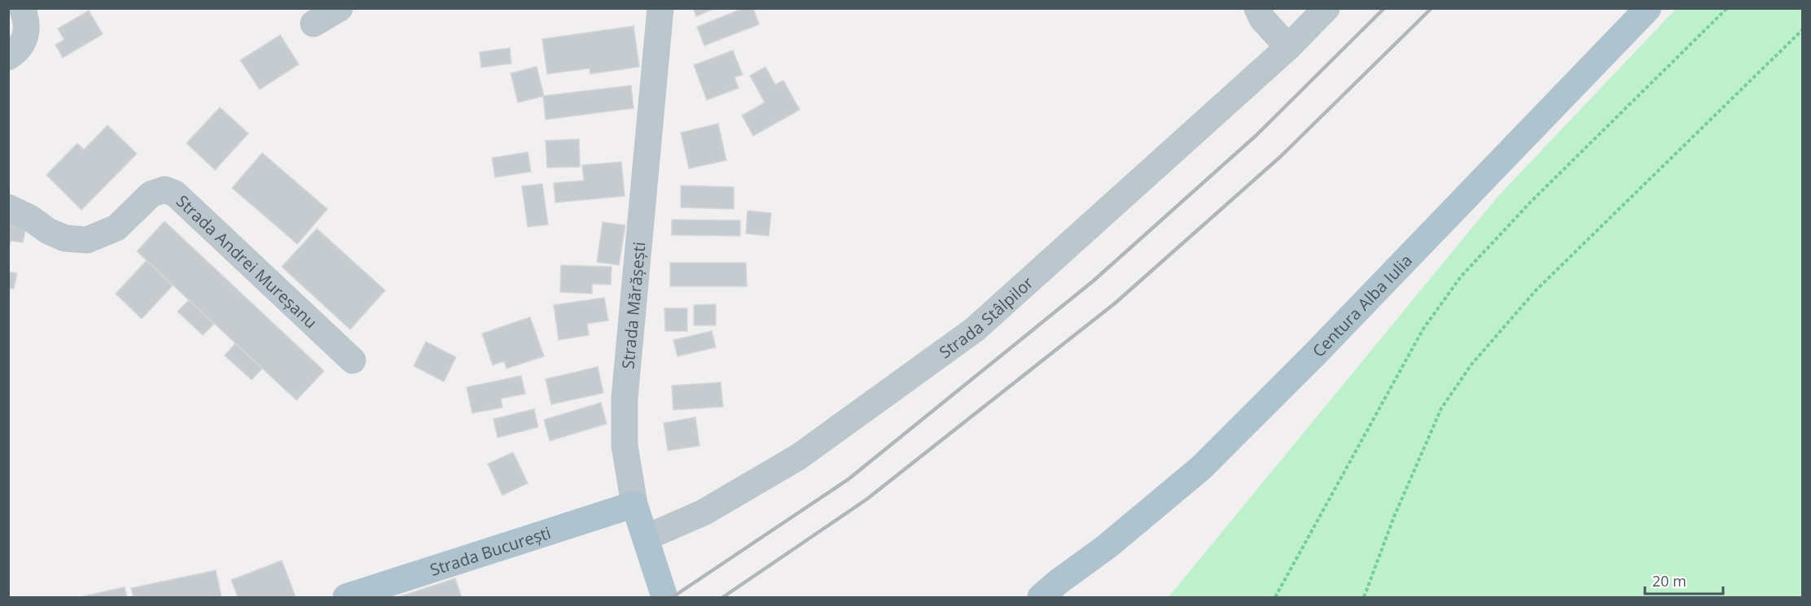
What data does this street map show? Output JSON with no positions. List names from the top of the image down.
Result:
{
  "streets": {
    "main road": ["Strada Mărășești", "Centura Alba Iulia", "Strada București"],
    "street": ["Strada Andrei Mureșanu", "Strada Stâlpilor"]
  },
  "crossings": [
    ["Strada Mărășești", "Strada Stâlpilor"],
    ["Strada Mărășești", "Strada București"]
  ],
  "scale_bar": "20 m"
}
